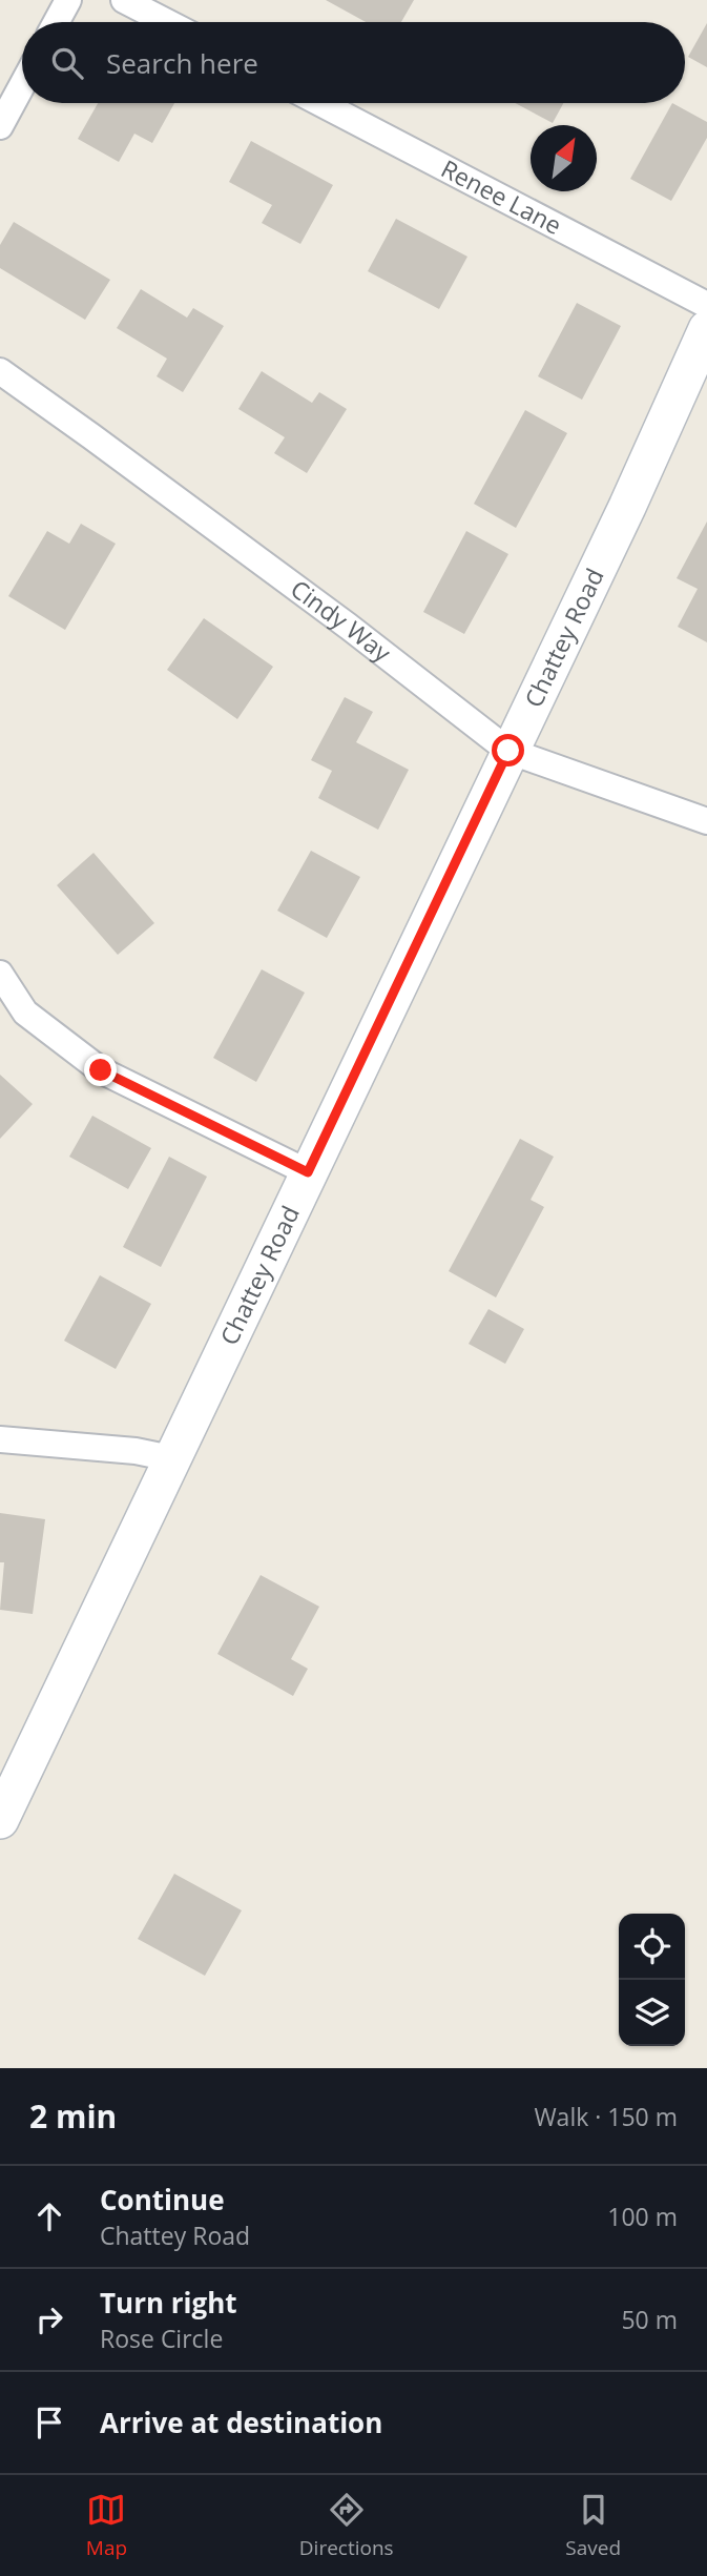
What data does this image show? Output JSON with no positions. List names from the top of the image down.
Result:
{
  "streets": {
    "street": ["Renee Lane", "Cindy Way", "Chattey Road"]
  },
  "crossings": [
    ["Cindy Way", "Chattey Road"]
  ],
  "north": "top right",
  "page": {
    "search": "Search here",
    "heading": ["2 min", "Walk · 150 m"],
    "list": [
      ["Continue", "Chattey Road", "100 m"],
      ["Turn right", "Rose Circle", "50 m"],
      "Arrive at destination"
    ],
    "nav": ["Map", "Directions", "Saved"]
  }
}
